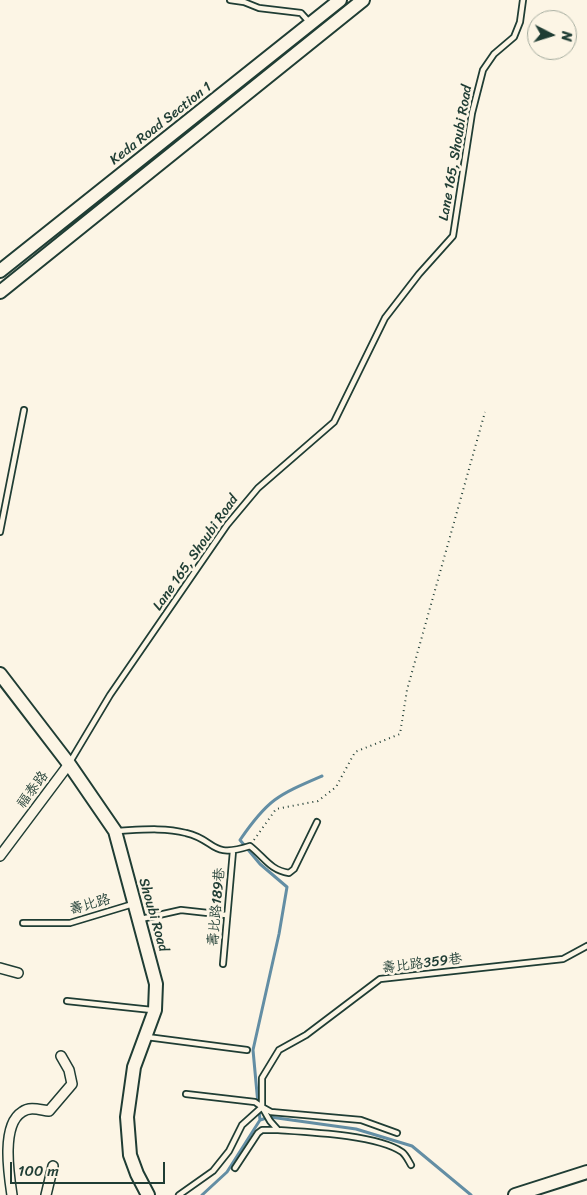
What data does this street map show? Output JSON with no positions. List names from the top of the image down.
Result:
{
  "streets": {
    "street": ["Keda Road Section 1", "福泰路", "Shoubi Road"],
    "lane": [
      "Lane 165, Shoubi Road",
      "壽比路",
      "壽比路189巷",
      "壽比路359巷"
    ]
  },
  "crossings": [
    ["Lane 165, Shoubi Road", "福泰路"],
    ["Lane 165, Shoubi Road", "Shoubi Road"],
    ["福泰路", "Shoubi Road"],
    ["壽比路", "Shoubi Road"],
    ["壽比路189巷", "Shoubi Road"]
  ],
  "scale_bar": "100 m",
  "north": "right"
}
